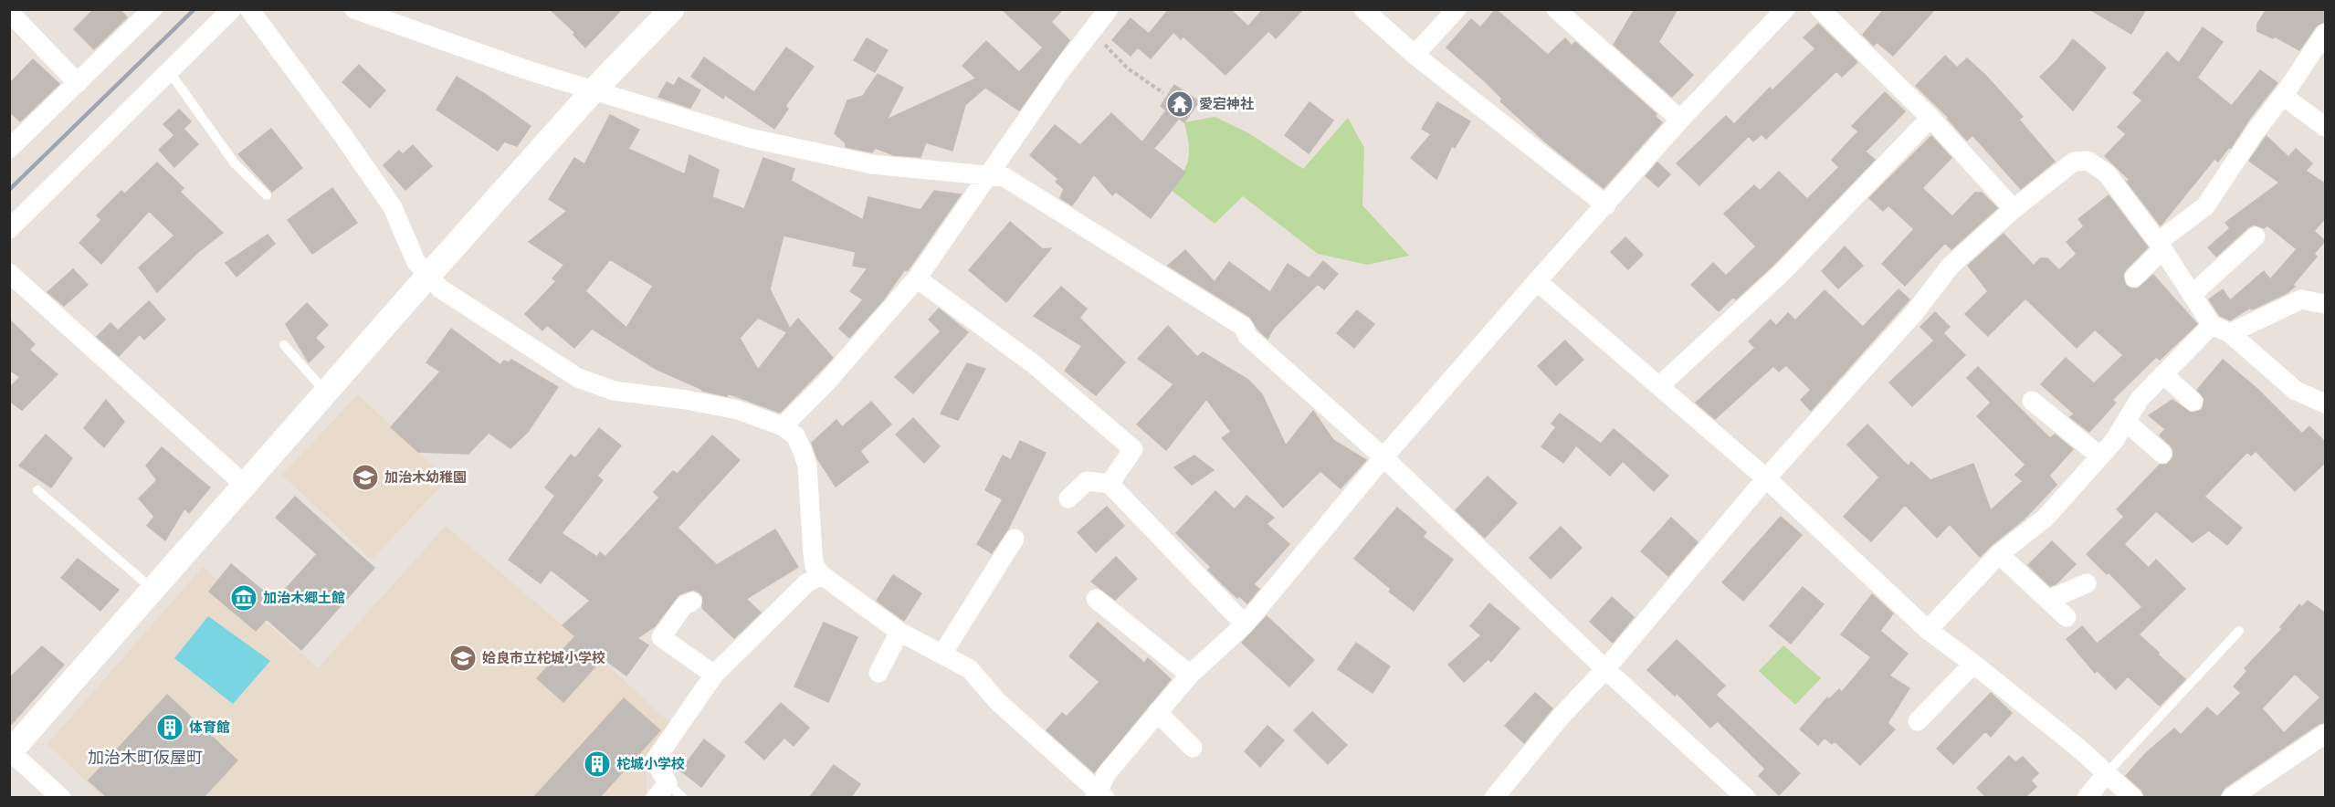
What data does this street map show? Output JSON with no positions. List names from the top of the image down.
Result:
{
  "districts": ["加治木町仮屋町"],
  "places": {
    "temple": ["愛宕神社"],
    "school or university": ["加治木幼稚園", "姶良市立柁城小学校"],
    "museum": ["加治木郷土館"],
    "building": ["体育館", "柁城小学校"]
  }
}
